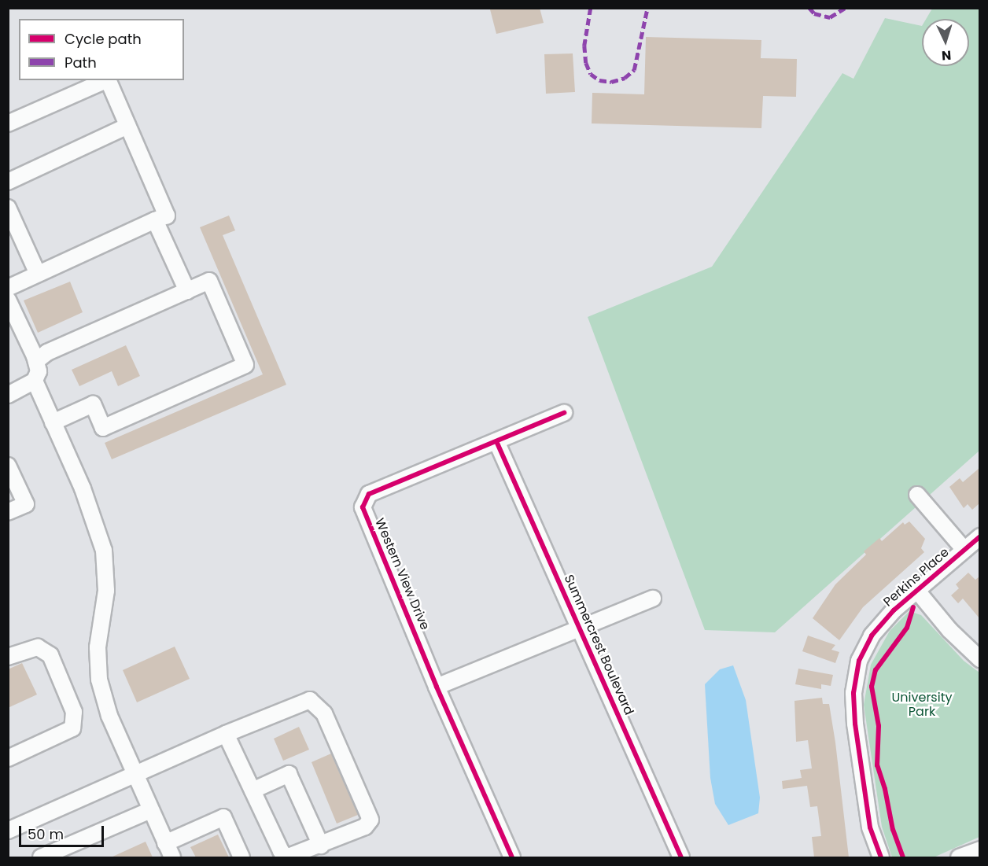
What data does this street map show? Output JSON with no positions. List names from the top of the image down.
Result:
{
  "streets": {
    "street": ["Western View Drive", "Perkins Place", "Summercrest Boulevard"]
  },
  "crossings": [
    ["Western View Drive", "Summercrest Boulevard"]
  ],
  "parks": ["University Park"],
  "legend": ["Cycle path", "Path"],
  "scale_bar": "50 m",
  "north": "bottom"
}
